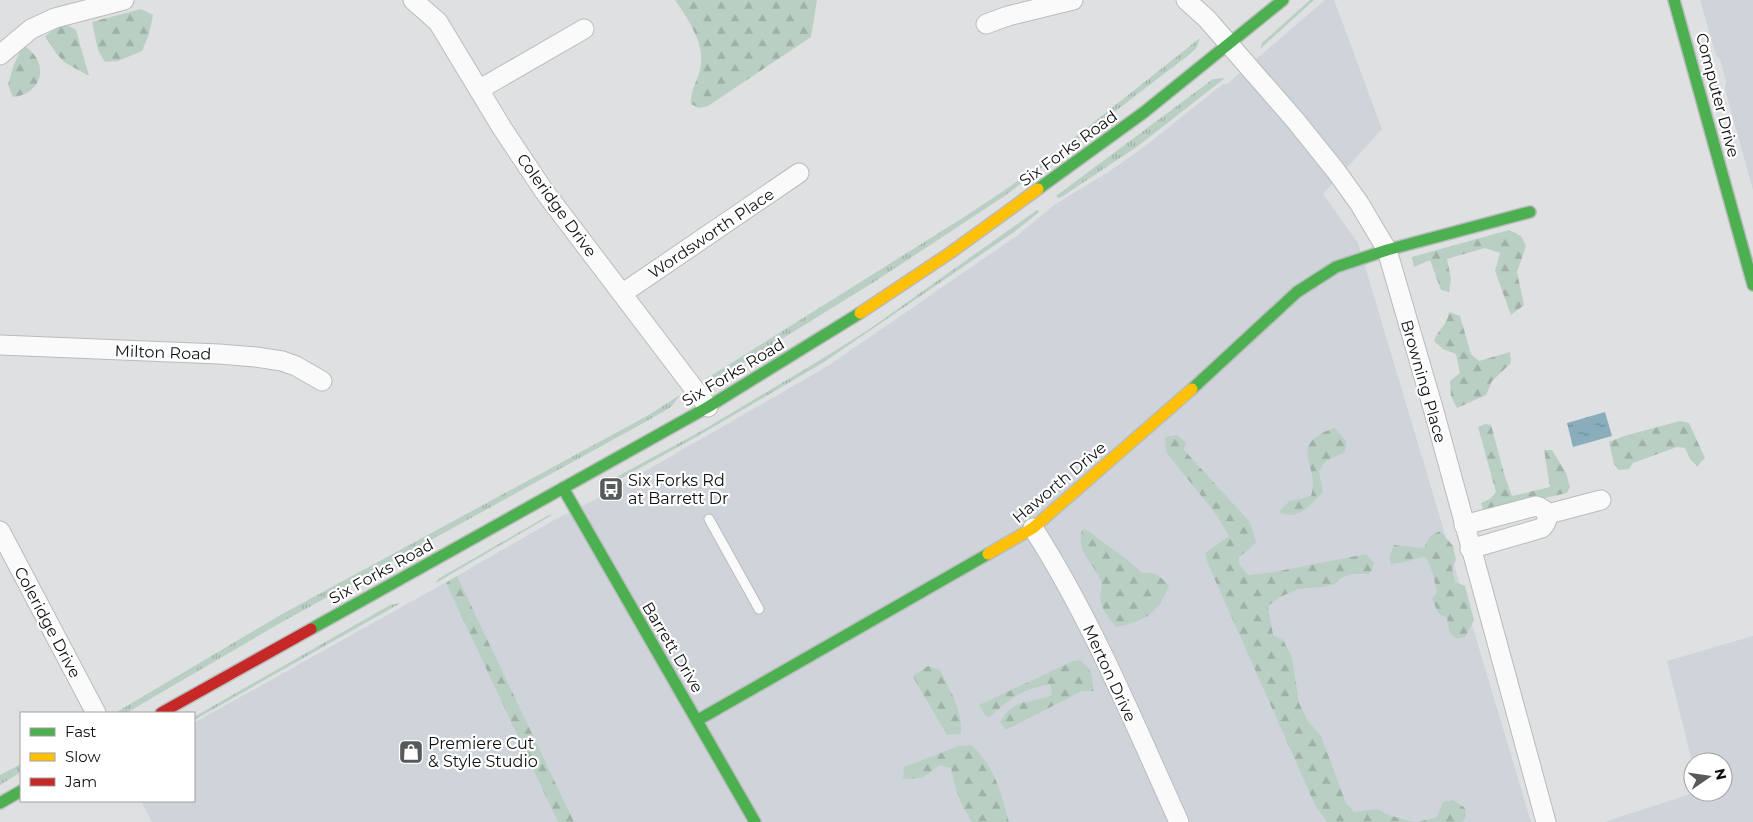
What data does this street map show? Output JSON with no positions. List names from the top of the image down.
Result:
{
  "streets": {
    "street": [
      "Computer Drive",
      "Six Forks Road",
      "Coleridge Drive",
      "Wordsworth Place",
      "Milton Road",
      "Browning Place",
      "Haworth Drive",
      "Barrett Drive",
      "Merton Drive"
    ]
  },
  "crossings": [
    ["Six Forks Road", "Coleridge Drive"],
    ["Six Forks Road", "Browning Place"],
    ["Six Forks Road", "Barrett Drive"],
    ["Coleridge Drive", "Wordsworth Place"],
    ["Browning Place", "Haworth Drive"],
    ["Haworth Drive", "Barrett Drive"],
    ["Haworth Drive", "Merton Drive"]
  ],
  "places": {
    "bus stop": ["Six Forks Rd at Barrett Dr"],
    "shop": ["Premiere Cut & Style Studio"]
  },
  "legend": ["Fast", "Slow", "Jam"],
  "north": "right"
}
